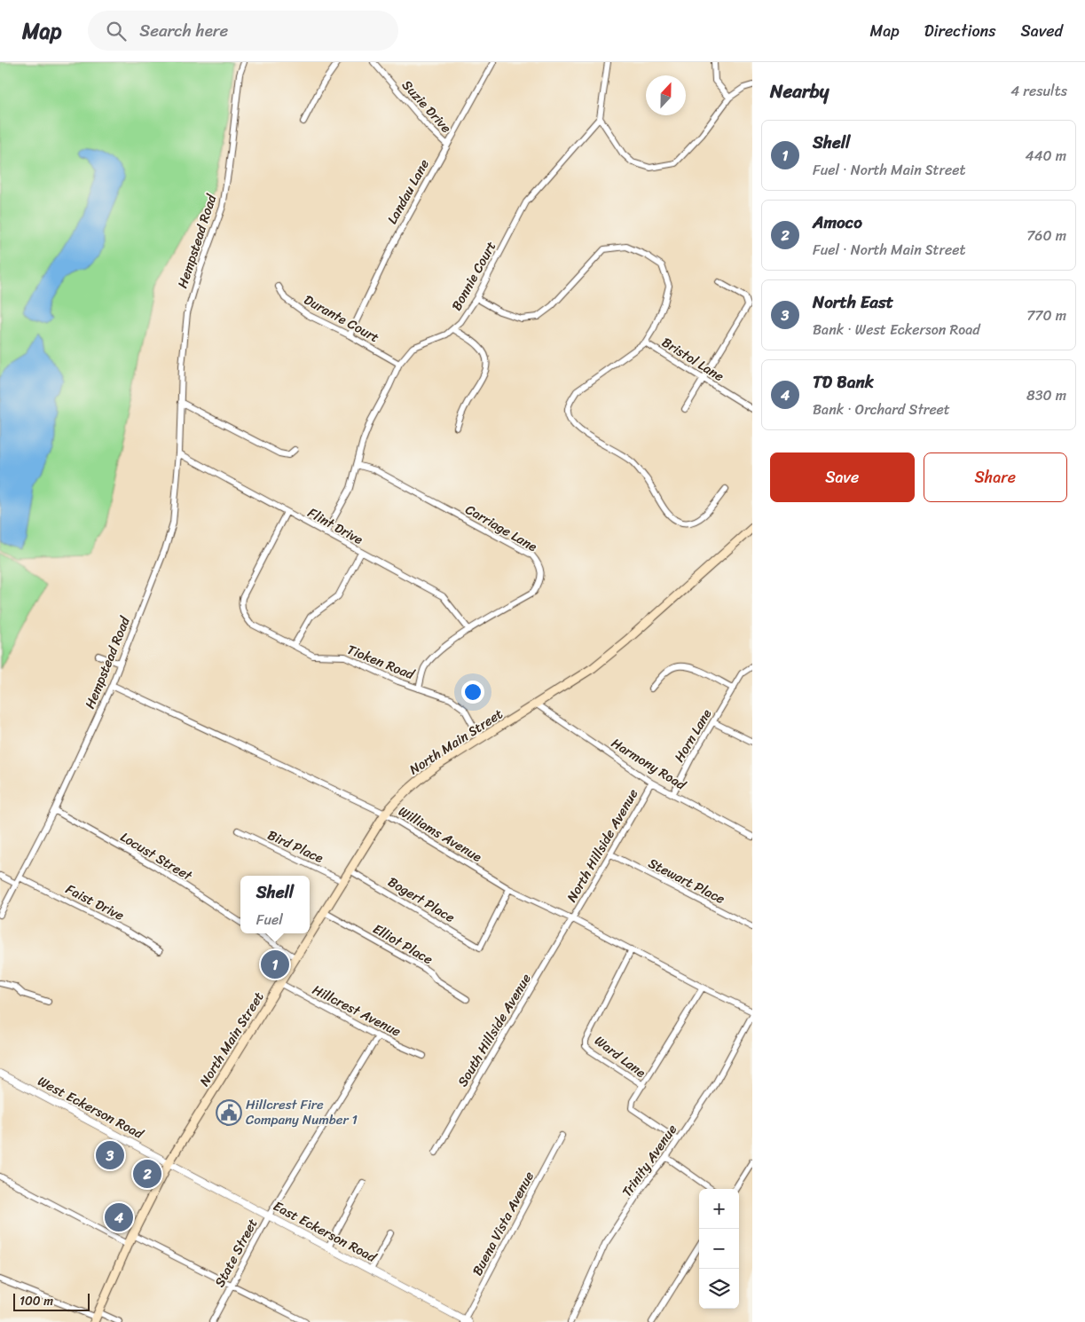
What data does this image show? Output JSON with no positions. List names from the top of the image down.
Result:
{
  "streets": {
    "main road": ["North Main Street"],
    "street": [
      "Suzie Drive",
      "Landau Lane",
      "Hempstead Road",
      "Bonnie Court",
      "Durante Court",
      "Bristol Lane",
      "Flint Drive",
      "Carriage Lane",
      "Tioken Road",
      "Horn Lane",
      "Harmony Road",
      "Williams Avenue",
      "North Hillside Avenue",
      "Bird Place",
      "Locust Street",
      "Stewart Place",
      "Bogert Place",
      "Faist Drive",
      "Elliot Place",
      "Hillcrest Avenue",
      "South Hillside Avenue",
      "Ward Lane",
      "West Eckerson Road",
      "Trinity Avenue",
      "Buena Vista Avenue",
      "East Eckerson Road",
      "State Street"
    ]
  },
  "crossings": [
    ["Suzie Drive", "Landau Lane"],
    ["Landau Lane", "Durante Court"],
    ["Hempstead Road", "Flint Drive"],
    ["Hempstead Road", "Williams Avenue"],
    ["Hempstead Road", "Locust Street"],
    ["Hempstead Road", "Faist Drive"],
    ["Bonnie Court", "Durante Court"],
    ["Bonnie Court", "Flint Drive"],
    ["Bonnie Court", "Carriage Lane"],
    ["Flint Drive", "Carriage Lane"],
    ["Flint Drive", "Tioken Road"],
    ["Carriage Lane", "Tioken Road"],
    ["Tioken Road", "North Main Street"],
    ["Horn Lane", "Harmony Road"],
    ["North Main Street", "Harmony Road"],
    ["North Main Street", "Williams Avenue"],
    ["North Main Street", "Bird Place"],
    ["North Main Street", "Bogert Place"],
    ["North Main Street", "Elliot Place"],
    ["North Main Street", "Hillcrest Avenue"],
    ["North Main Street", "West Eckerson Road"],
    ["North Main Street", "East Eckerson Road"],
    ["Harmony Road", "North Hillside Avenue"],
    ["Williams Avenue", "North Hillside Avenue"],
    ["Williams Avenue", "Bogert Place"],
    ["Williams Avenue", "South Hillside Avenue"],
    ["Williams Avenue", "Ward Lane"],
    ["North Hillside Avenue", "Stewart Place"],
    ["North Hillside Avenue", "South Hillside Avenue"],
    ["Hillcrest Avenue", "State Street"],
    ["Ward Lane", "Trinity Avenue"],
    ["West Eckerson Road", "East Eckerson Road"],
    ["Buena Vista Avenue", "East Eckerson Road"],
    ["East Eckerson Road", "State Street"]
  ],
  "places": {
    "public building": ["Hillcrest Fire Company Number 1"]
  },
  "scale_bar": "100 m",
  "north": "top",
  "page": {
    "header": "Map",
    "search": "Search here",
    "nav": ["Map", "Directions", "Saved"],
    "heading": ["Nearby", "4 results"],
    "list": [
      {
        "mark": "1",
        "name": "Shell",
        "note": "Fuel · North Main Street",
        "value": "440 m"
      },
      {
        "mark": "2",
        "name": "Amoco",
        "note": "Fuel · North Main Street",
        "value": "760 m"
      },
      {
        "mark": "3",
        "name": "North East",
        "note": "Bank · West Eckerson Road",
        "value": "770 m"
      },
      {
        "mark": "4",
        "name": "TD Bank",
        "note": "Bank · Orchard Street",
        "value": "830 m"
      }
    ],
    "buttons": ["Save", "Share"],
    "popup": ["Shell", "Fuel"],
    "pins": [
      "1",
      "3",
      "2",
      "4"
    ],
    "map_buttons": ["+", "−"],
    "scale": "100 m"
  }
}
